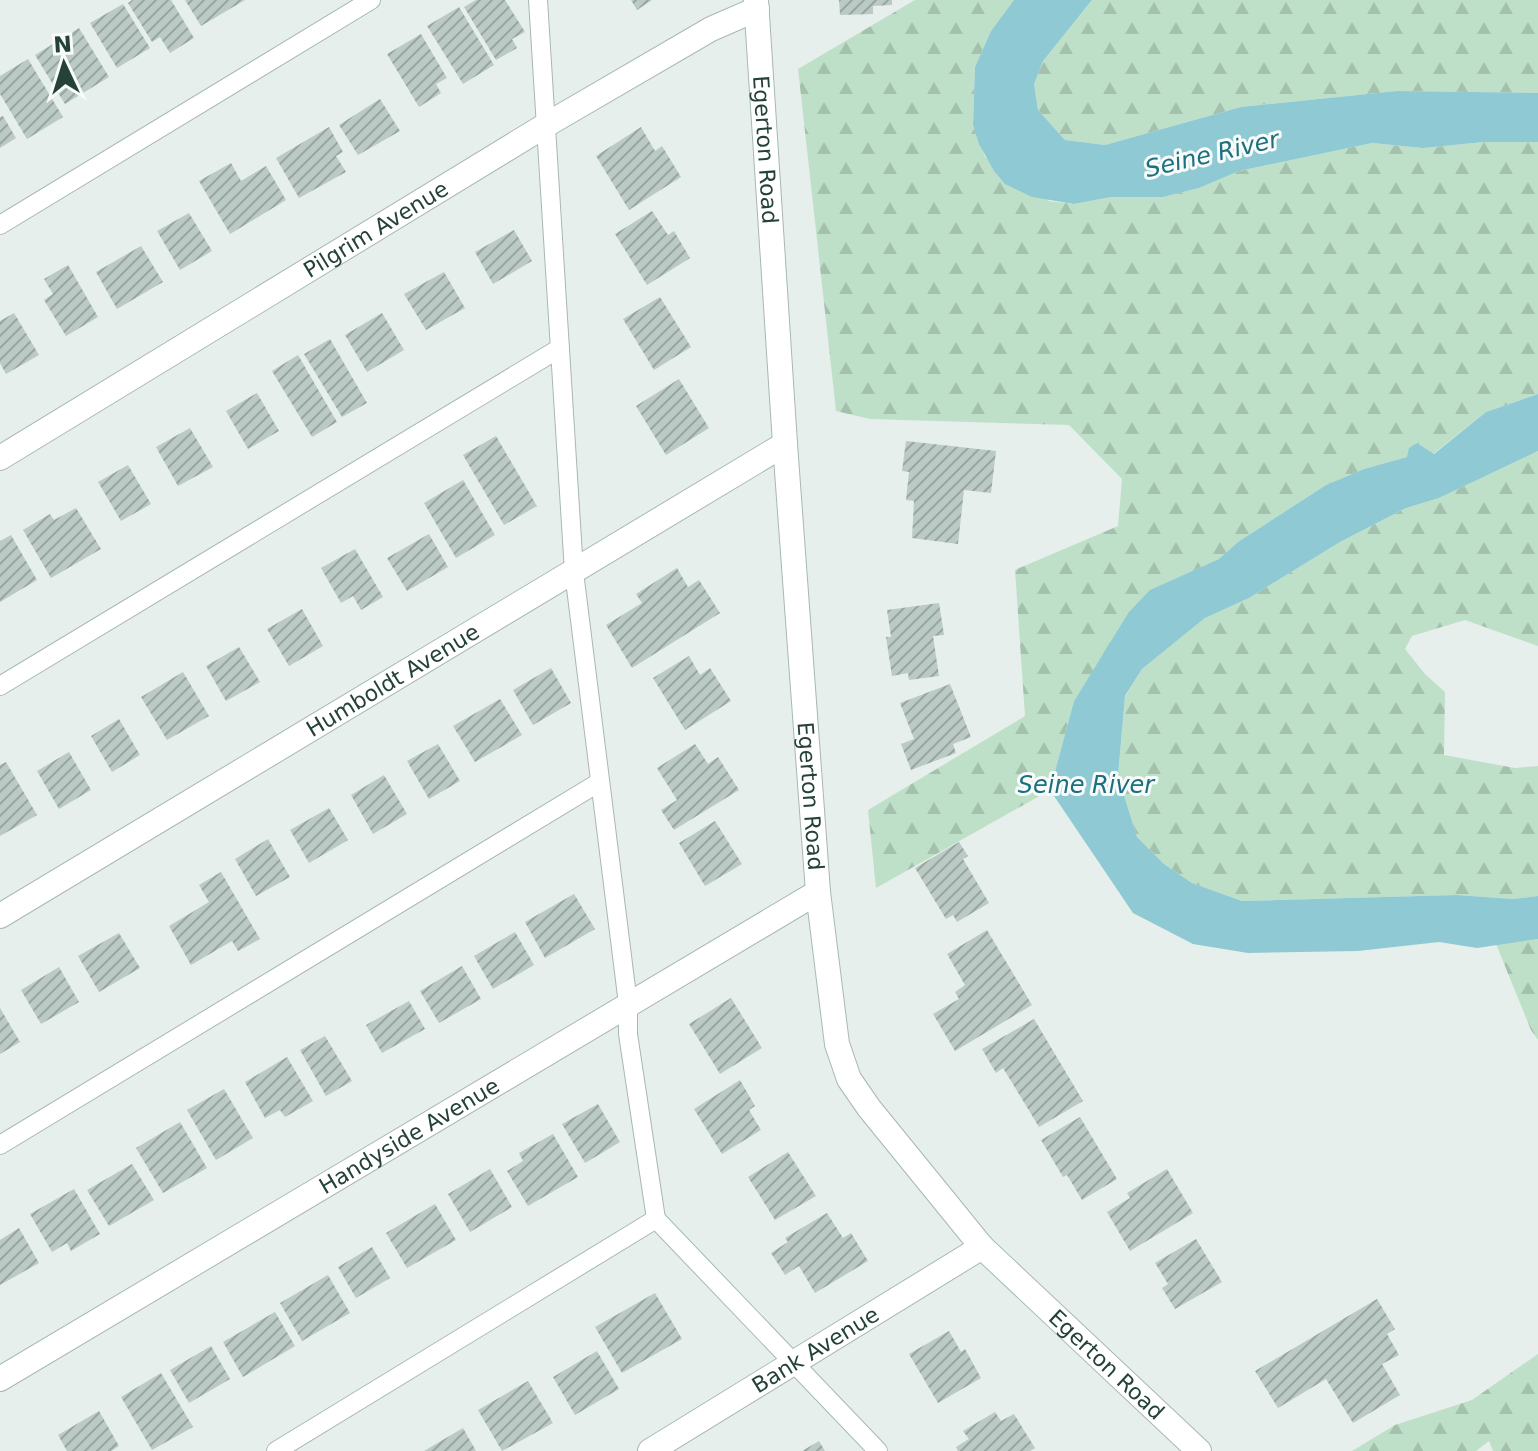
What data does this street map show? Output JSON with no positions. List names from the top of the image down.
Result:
{
  "streets": {
    "street": [
      "Egerton Road",
      "Pilgrim Avenue",
      "Humboldt Avenue",
      "Handyside Avenue",
      "Bank Avenue"
    ]
  },
  "crossings": [
    ["Egerton Road", "Pilgrim Avenue"],
    ["Egerton Road", "Humboldt Avenue"],
    ["Egerton Road", "Handyside Avenue"],
    ["Egerton Road", "Bank Avenue"]
  ],
  "water": ["Seine River"],
  "north": "top"
}
